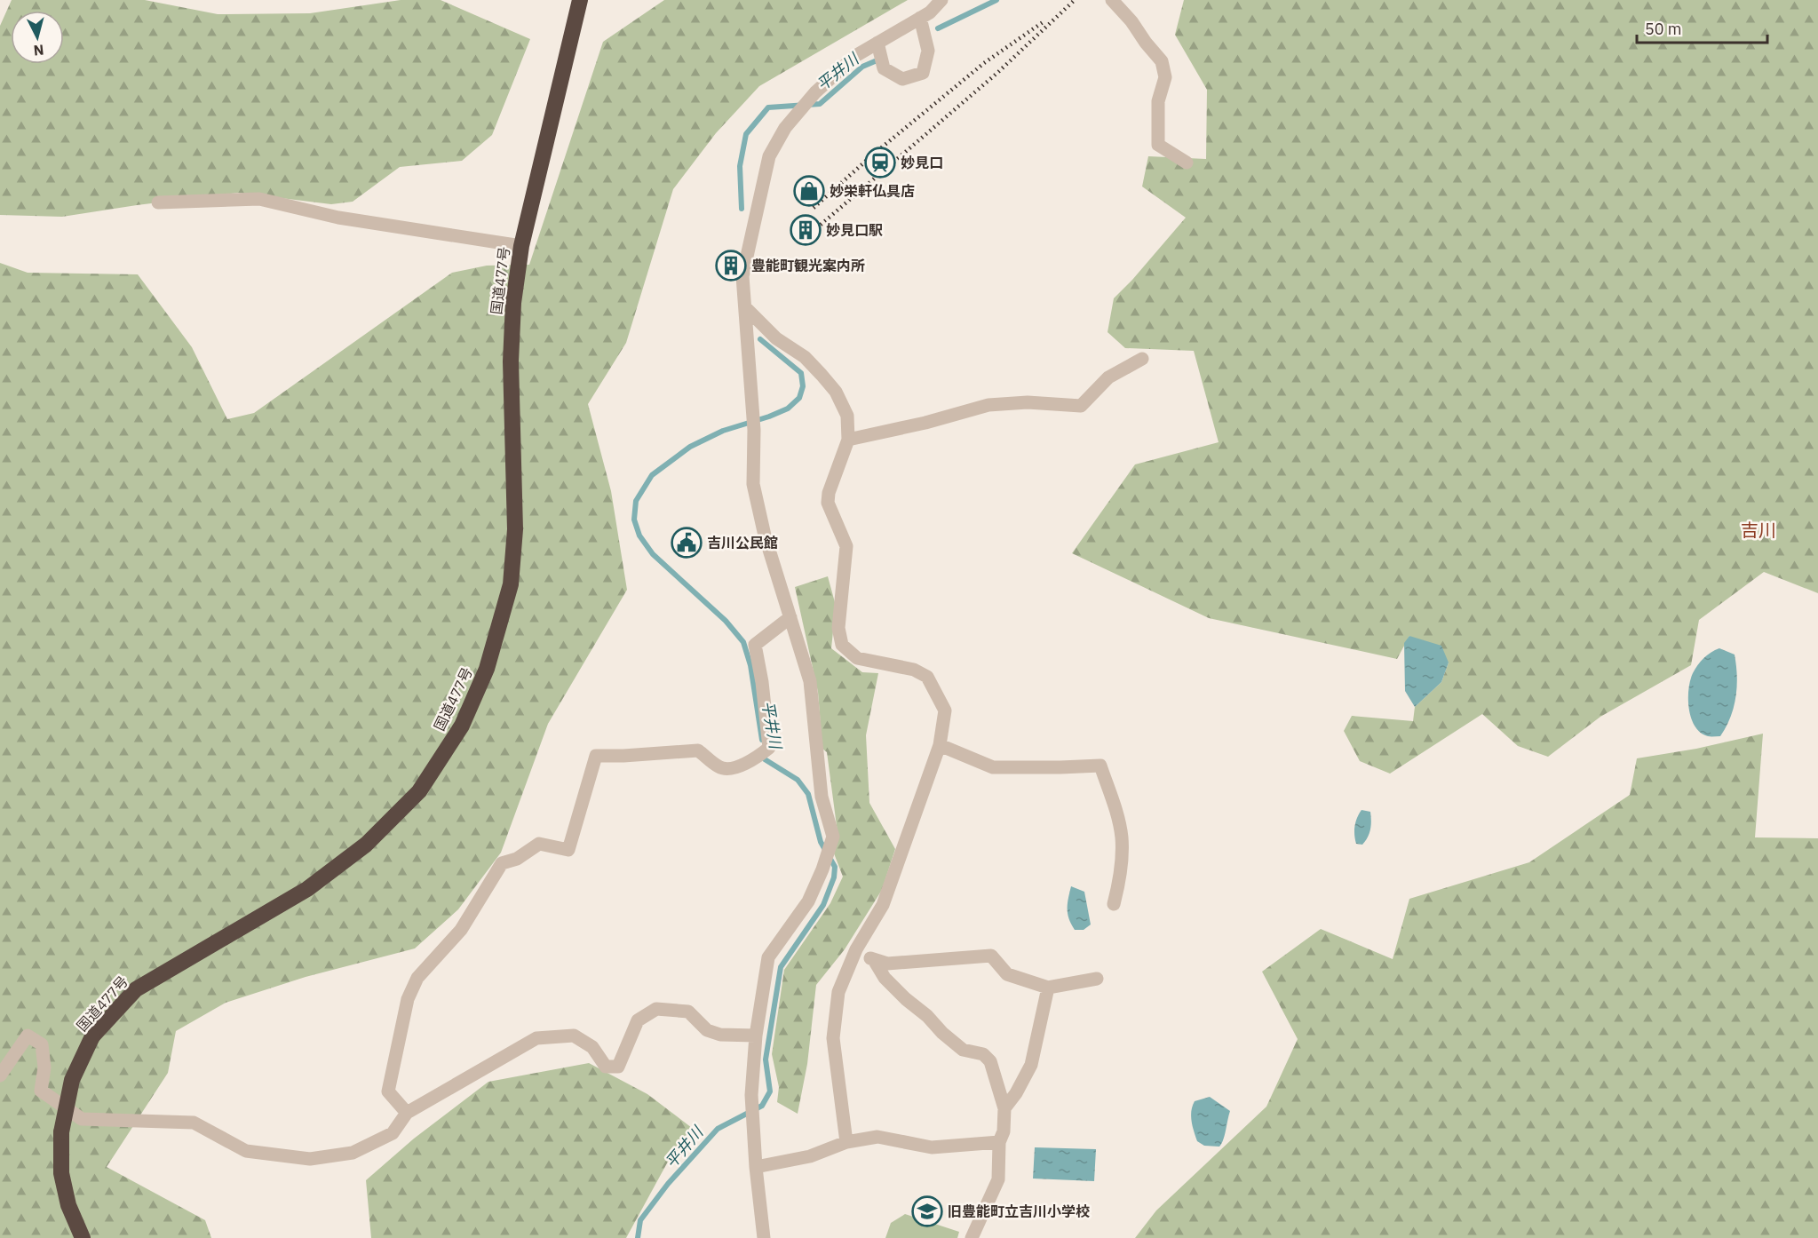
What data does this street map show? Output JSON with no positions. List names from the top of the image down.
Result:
{
  "streets": {
    "highway": ["国道477号"]
  },
  "districts": ["吉川"],
  "water": ["平井川"],
  "places": {
    "station": ["妙見口"],
    "shop": ["妙栄軒仏具店"],
    "building": ["妙見口駅", "豊能町観光案内所"],
    "public building": ["吉川公民館"],
    "school or university": ["旧豊能町立吉川小学校"]
  },
  "scale_bar": "50 m",
  "north": "bottom"
}
